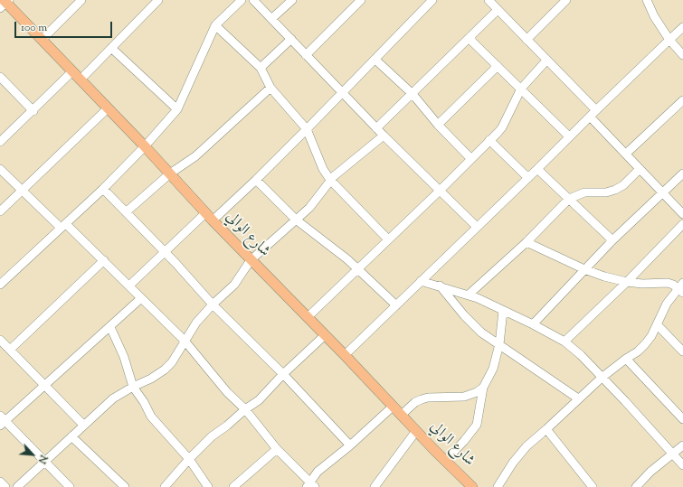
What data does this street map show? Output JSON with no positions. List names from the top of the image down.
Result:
{
  "streets": {
    "main road": ["شارع الوالي"]
  },
  "scale_bar": "100 m",
  "north": "bottom right"
}
